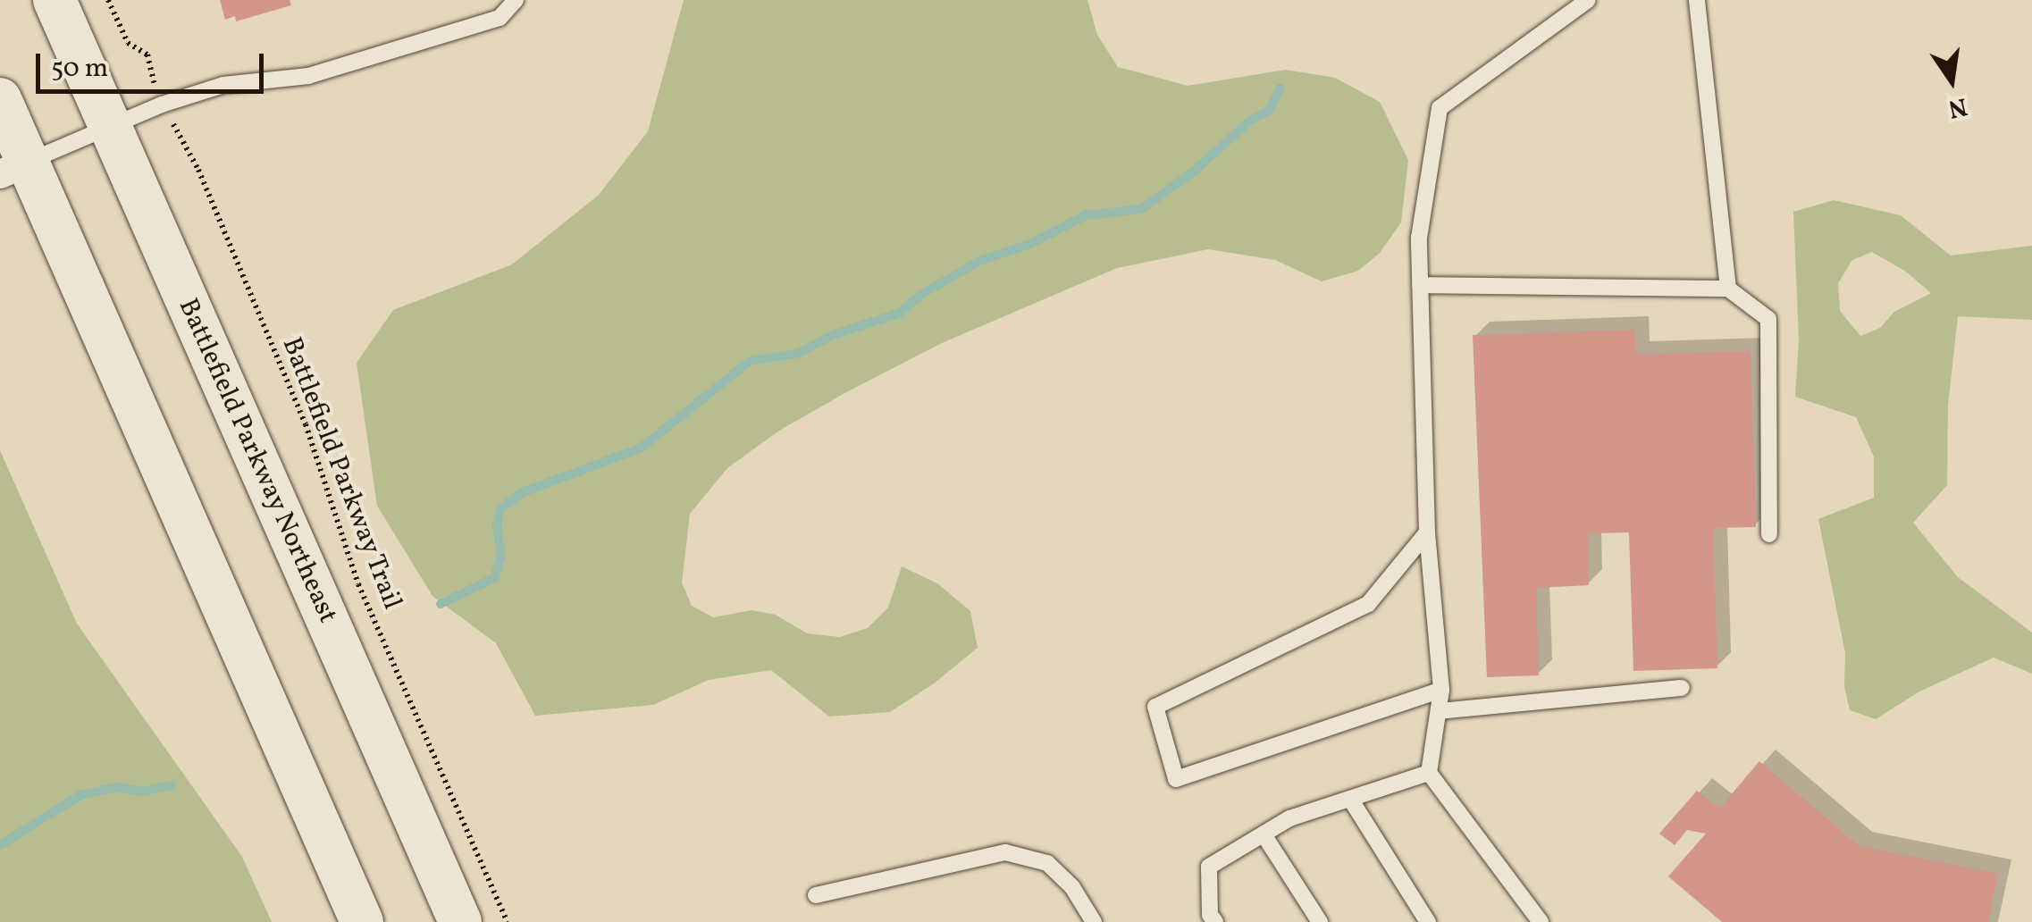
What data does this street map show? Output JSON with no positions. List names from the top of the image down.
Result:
{
  "streets": {
    "main road": ["Battlefield Parkway Northeast"],
    "path": ["Battlefield Parkway Trail"]
  },
  "scale_bar": "50 m",
  "north": "bottom"
}
